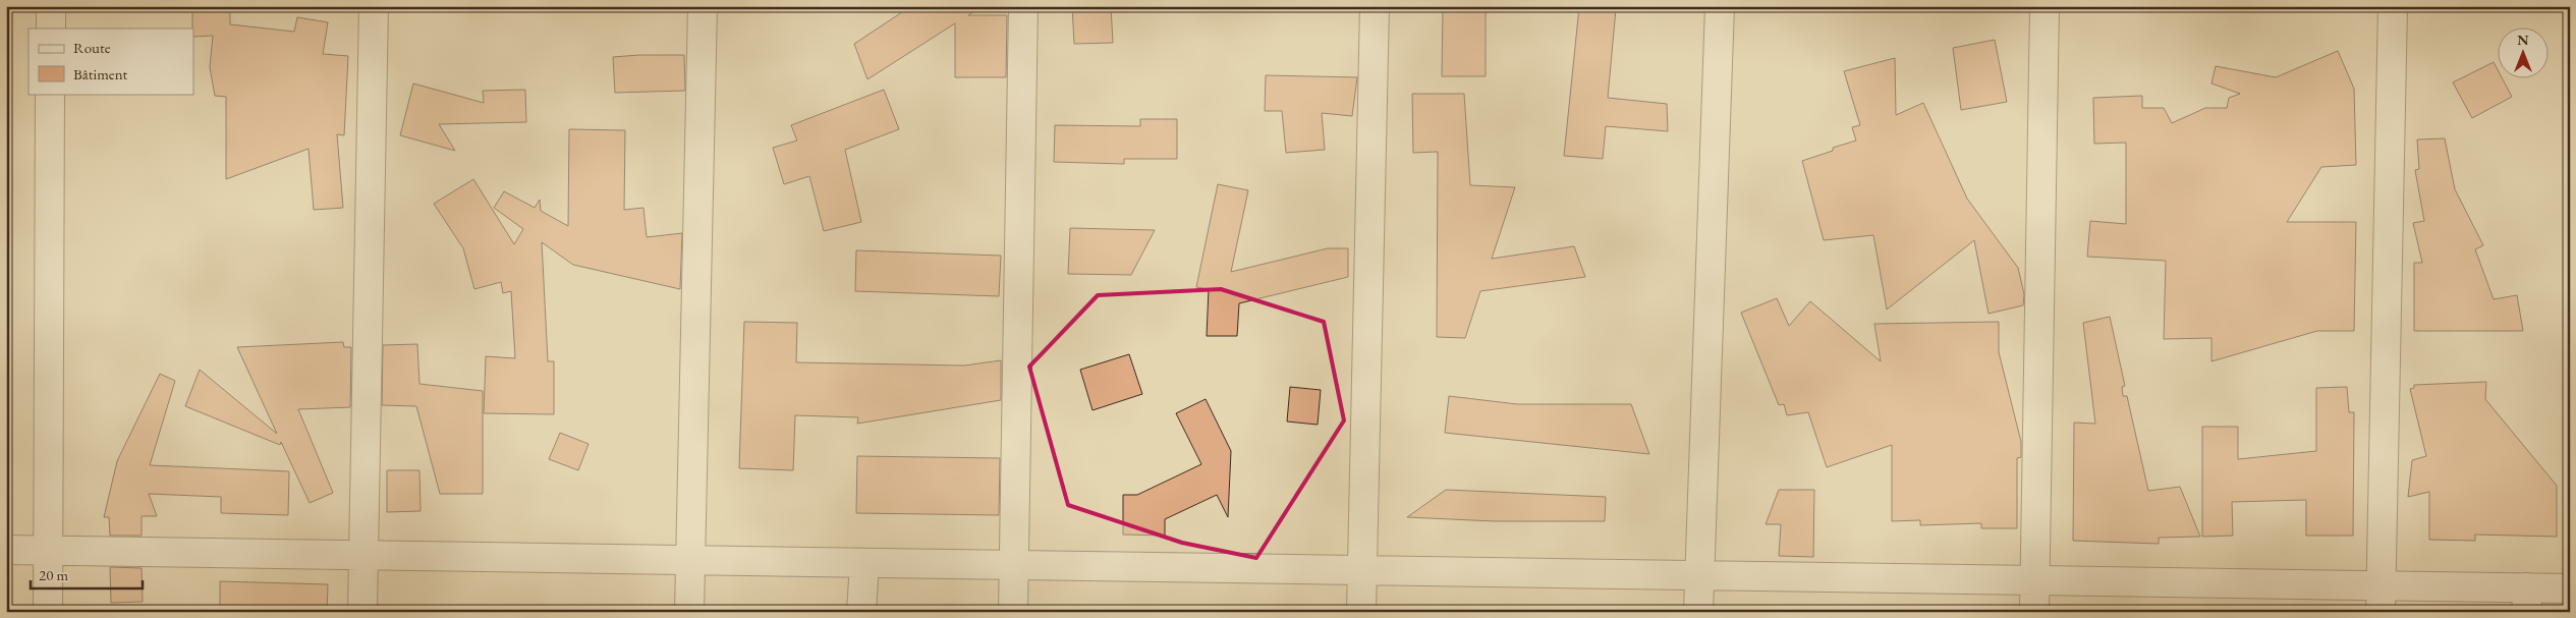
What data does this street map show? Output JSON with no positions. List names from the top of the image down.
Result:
{
  "legend": ["Route", "Bâtiment"],
  "scale_bar": "20 m",
  "north": "top"
}
